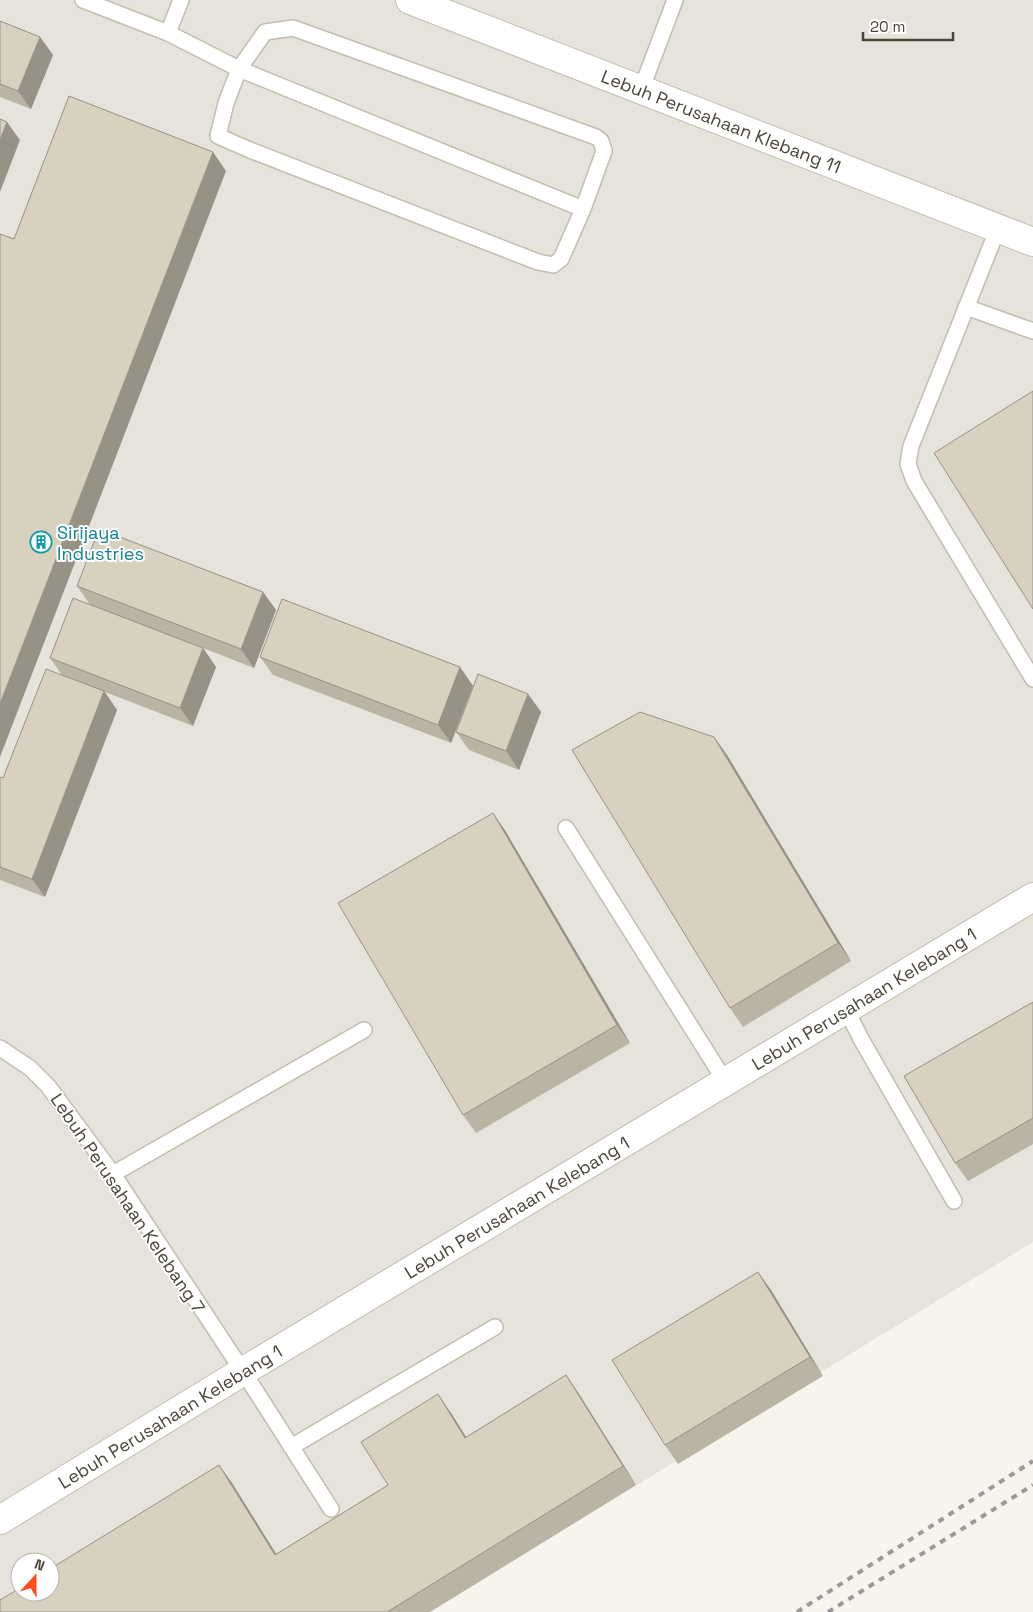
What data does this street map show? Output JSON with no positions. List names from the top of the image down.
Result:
{
  "streets": {
    "street": ["Lebuh Perusahaan Klebang 11", "Lebuh Perusahaan Kelebang 1"],
    "lane": ["Lebuh Perusahaan Kelebang 7"]
  },
  "crossings": [
    ["Lebuh Perusahaan Kelebang 1", "Lebuh Perusahaan Kelebang 7"]
  ],
  "places": {
    "building": ["Sirijaya Industries"]
  },
  "scale_bar": "20 m",
  "north": "top"
}
